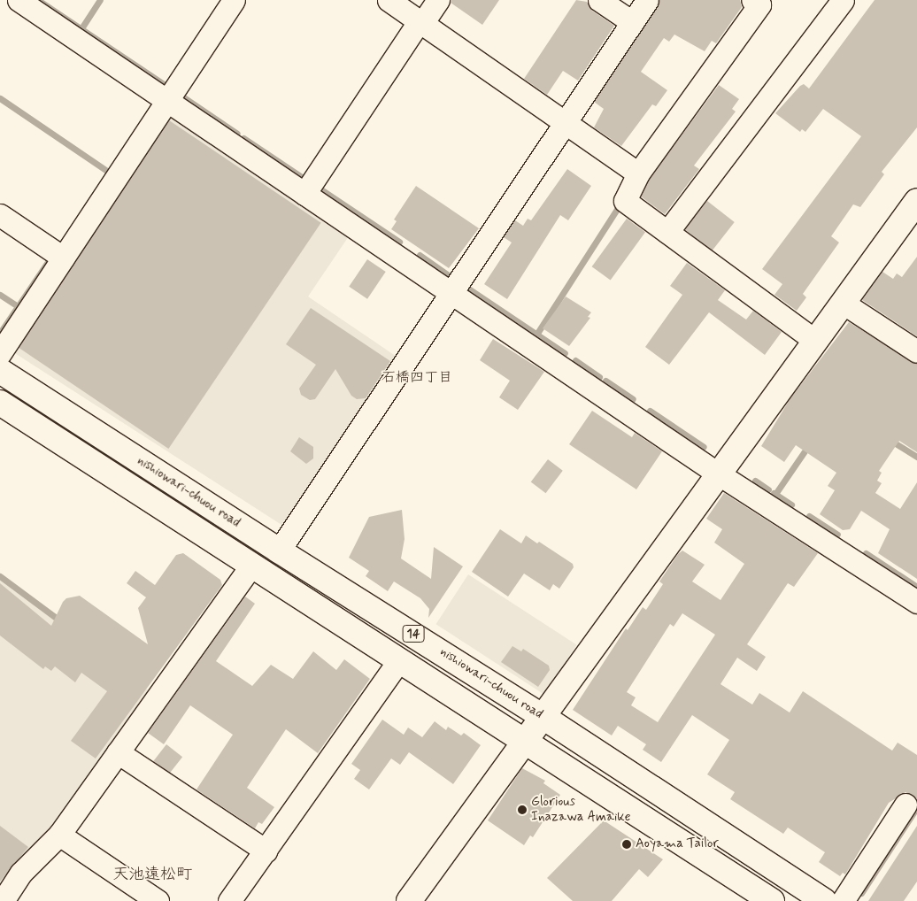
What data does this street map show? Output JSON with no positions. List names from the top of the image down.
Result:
{
  "streets": {
    "main road": ["nishiowari-chuou road", "14"]
  },
  "districts": ["石橋四丁目", "天池遠松町"],
  "places": ["Glorious Inazawa Amaike", "Aoyama Tailor"]
}
